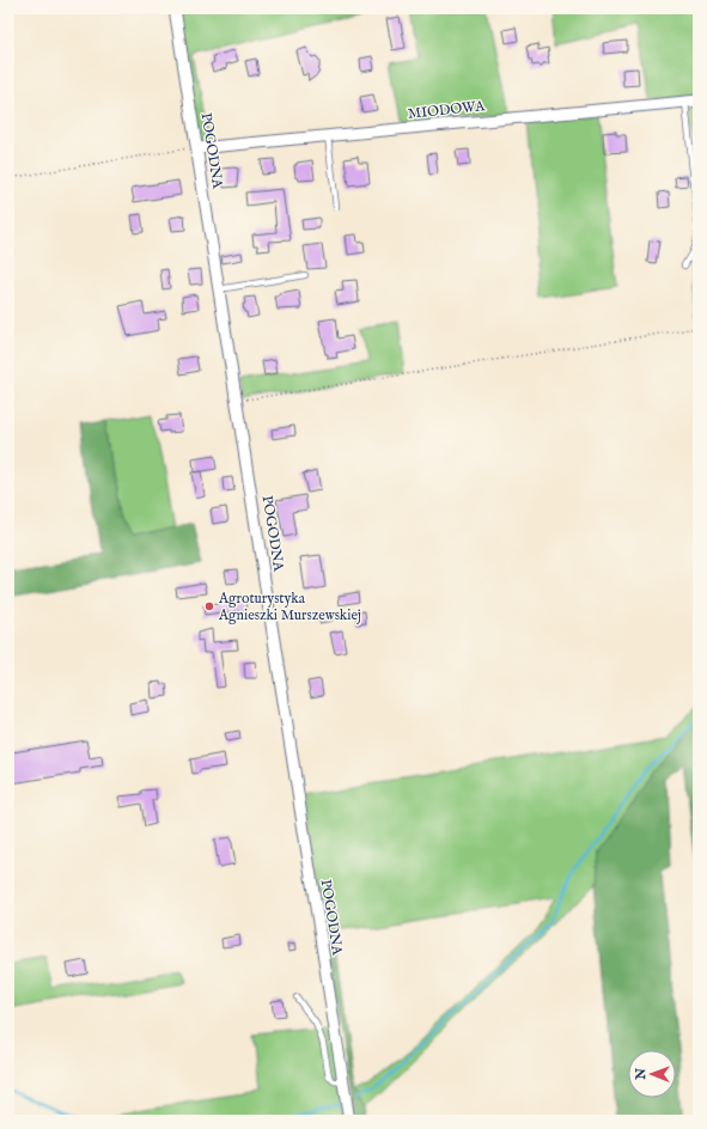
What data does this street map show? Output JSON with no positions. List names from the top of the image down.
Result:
{
  "streets": {
    "street": ["MIODOWA", "POGODNA"]
  },
  "crossings": [
    ["MIODOWA", "POGODNA"]
  ],
  "places": ["Agroturystyka Agnieszki Murszewskiej"],
  "north": "left"
}
